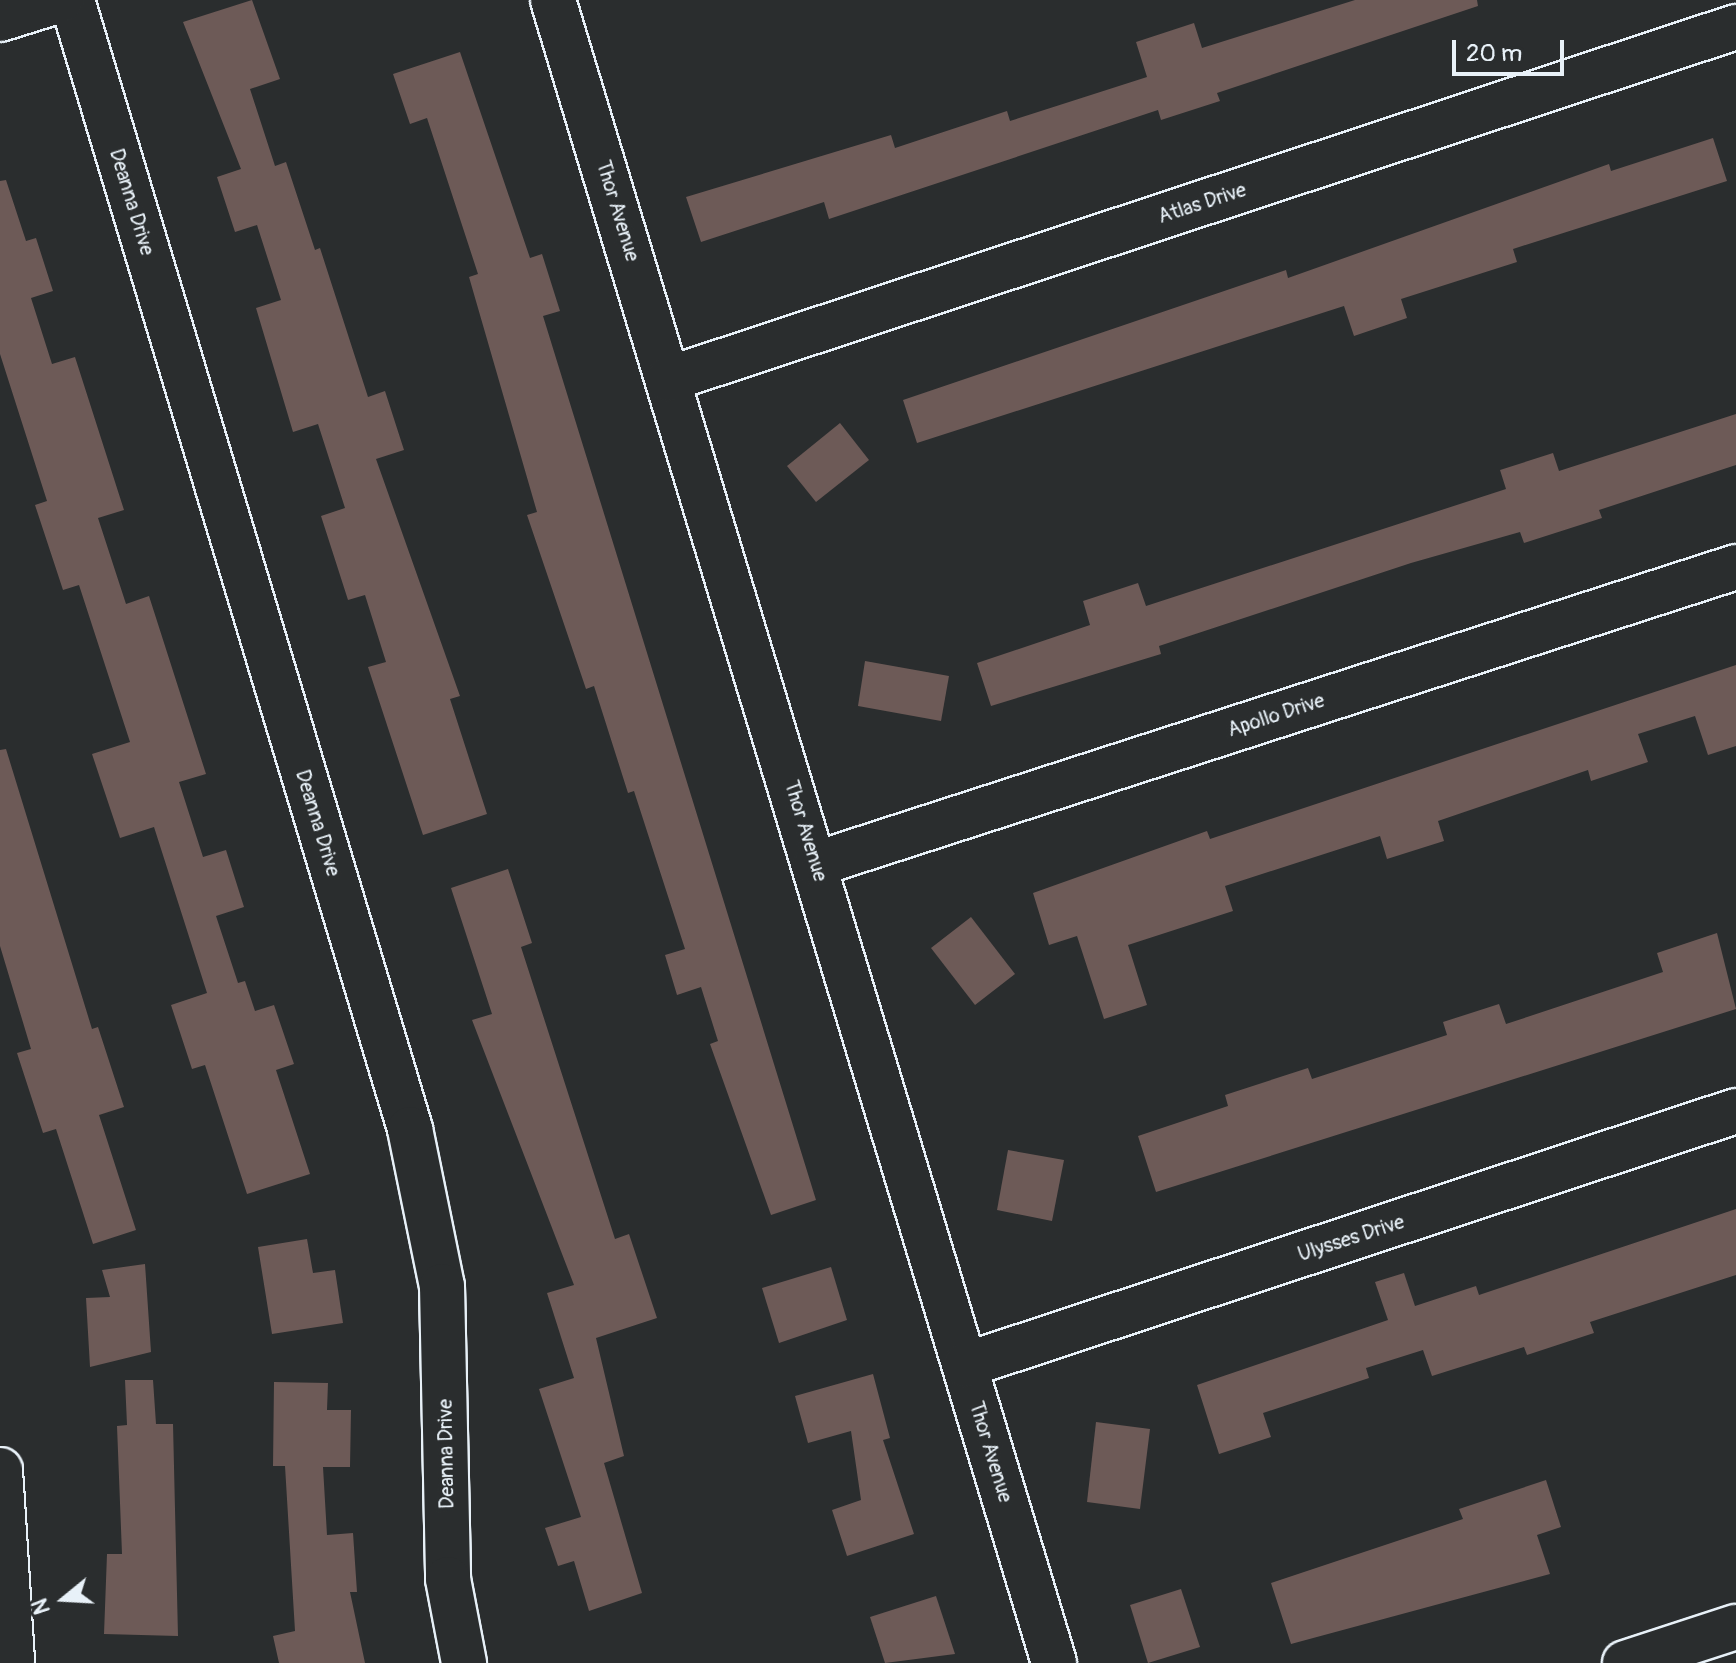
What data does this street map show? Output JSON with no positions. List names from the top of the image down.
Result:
{
  "streets": {
    "street": [
      "Deanna Drive",
      "Atlas Drive",
      "Thor Avenue",
      "Apollo Drive",
      "Ulysses Drive"
    ]
  },
  "crossings": [
    ["Atlas Drive", "Thor Avenue"],
    ["Thor Avenue", "Apollo Drive"],
    ["Thor Avenue", "Ulysses Drive"]
  ],
  "scale_bar": "20 m",
  "north": "left"
}
